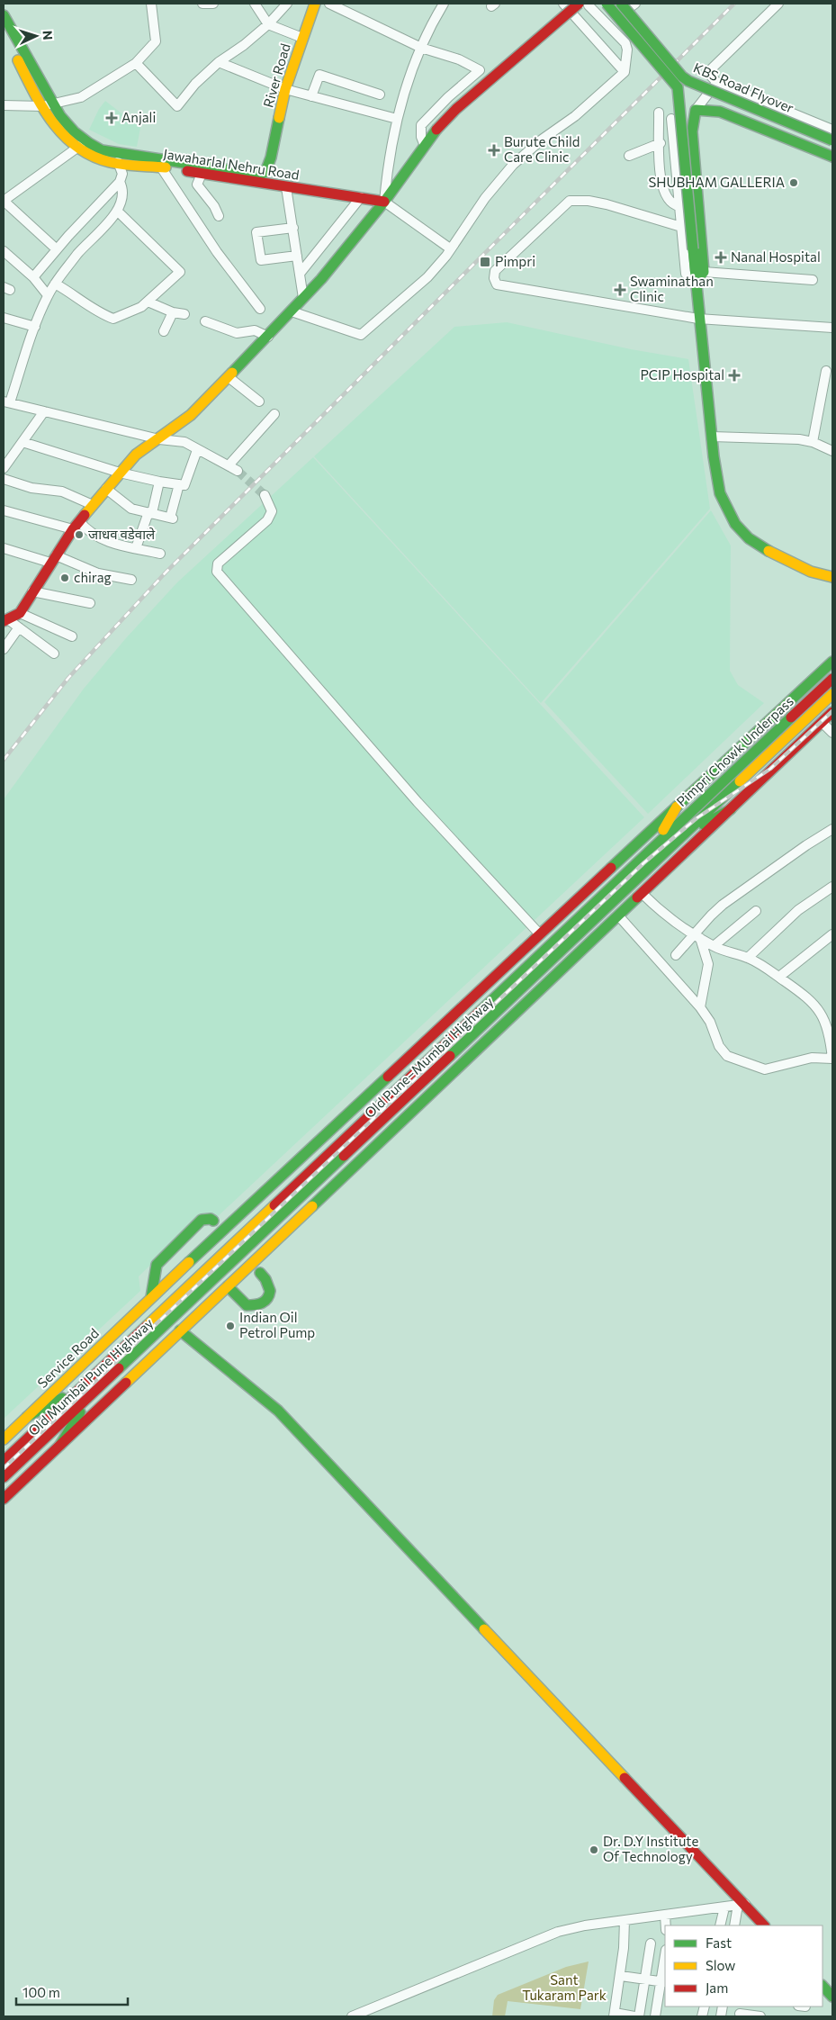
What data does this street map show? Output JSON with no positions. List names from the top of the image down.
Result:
{
  "streets": {
    "main road": [
      "River Road",
      "KBS Road Flyover",
      "Jawaharlal Nehru Road",
      "Pimpri Chowk Underpass",
      "Old Pune–Mumbai Highway",
      "Service Road",
      "Old Mumbai Pune Highway"
    ]
  },
  "crossings": [
    ["River Road", "Jawaharlal Nehru Road"],
    ["Pimpri Chowk Underpass", "Old Pune–Mumbai Highway"],
    ["Old Pune–Mumbai Highway", "Old Mumbai Pune Highway"]
  ],
  "parks": ["Sant Tukaram Park"],
  "places": {
    "health": [
      "Anjali",
      "Burute Child Care Clinic",
      "Nanal Hospital",
      "Swaminathan Clinic",
      "PCIP Hospital"
    ],
    "other": [
      "SHUBHAM GALLERIA",
      "जाधव वडेवाले",
      "chirag",
      "Indian Oil Petrol Pump",
      "Dr. D.Y Institute Of Technology"
    ],
    "transit": ["Pimpri"]
  },
  "legend": ["Fast", "Slow", "Jam"],
  "scale_bar": "100 m",
  "north": "right"
}
